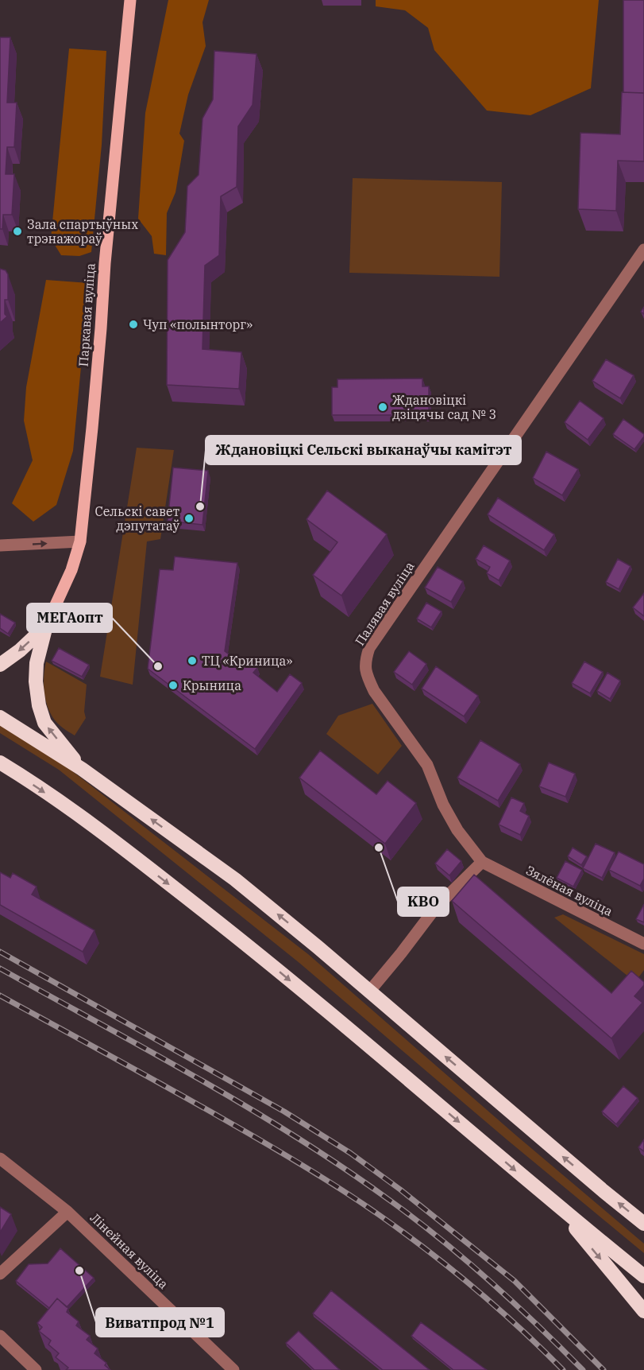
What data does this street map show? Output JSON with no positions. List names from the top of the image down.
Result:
{
  "streets": {
    "main road": ["Паркавая вуліца"],
    "street": ["Палявая вуліца", "Зялёная вуліца", "Лінейная вуліца"]
  },
  "crossings": [
    ["Палявая вуліца", "Зялёная вуліца"]
  ],
  "places": [
    "Зала спартыўных трэнажораў",
    "Чуп «полынторг»",
    "Ждановіцкі дзіцячы сад № 3",
    "Ждановіцкі Сельскі выканаўчы камітэт",
    "Сельскі савет дэпутатаў",
    "ТЦ «Криница»",
    "МЕГАопт",
    "Крыница",
    "KBО",
    "Виватпрод №1"
  ]
}
